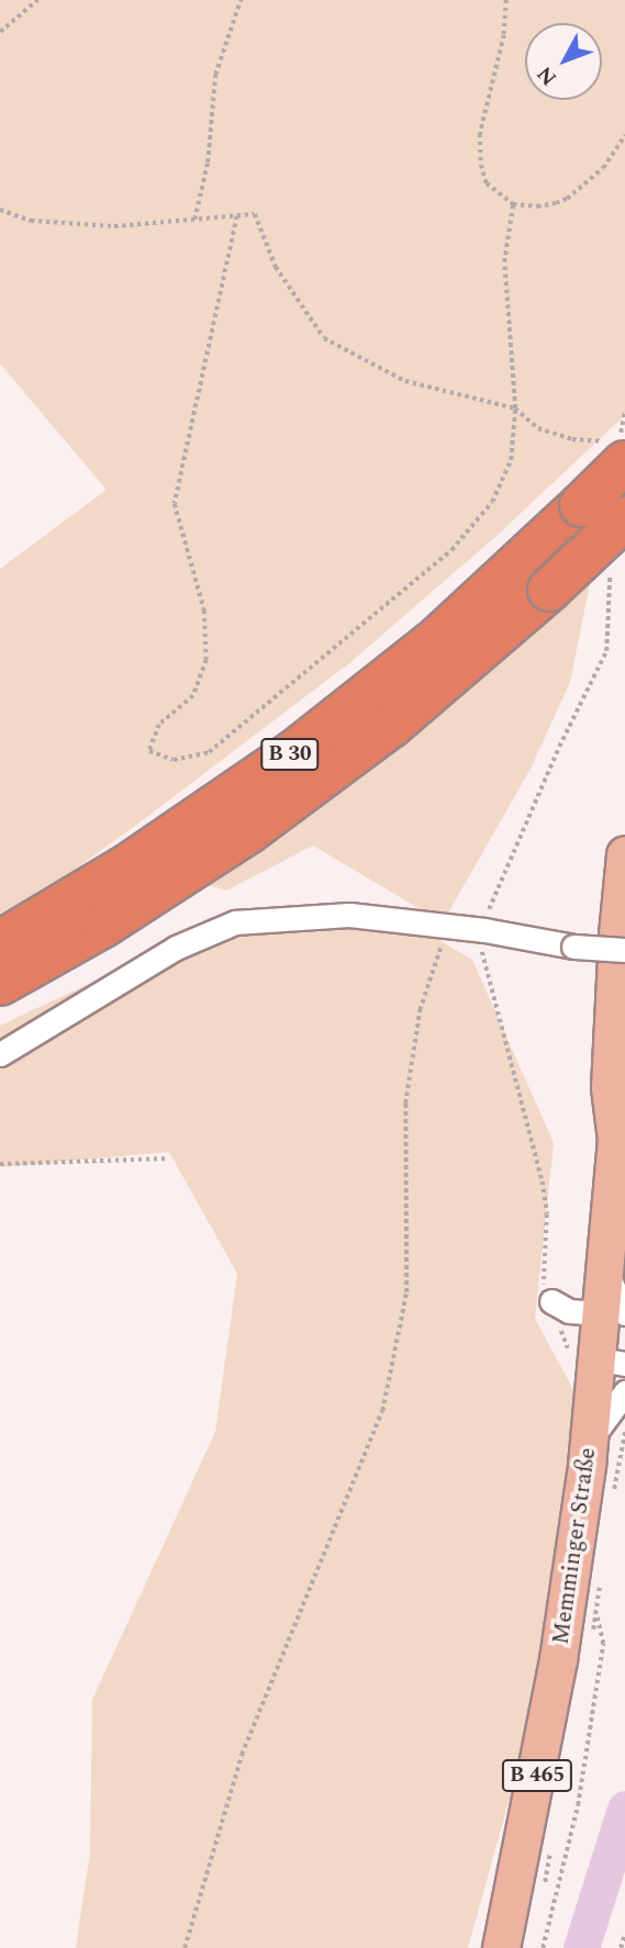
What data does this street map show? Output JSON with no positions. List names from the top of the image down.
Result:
{
  "streets": {
    "highway": ["B 30"],
    "main road": ["Memminger Straße", "B 465"]
  },
  "crossings": [
    ["Memminger Straße", "B 465"]
  ],
  "north": "bottom left"
}
